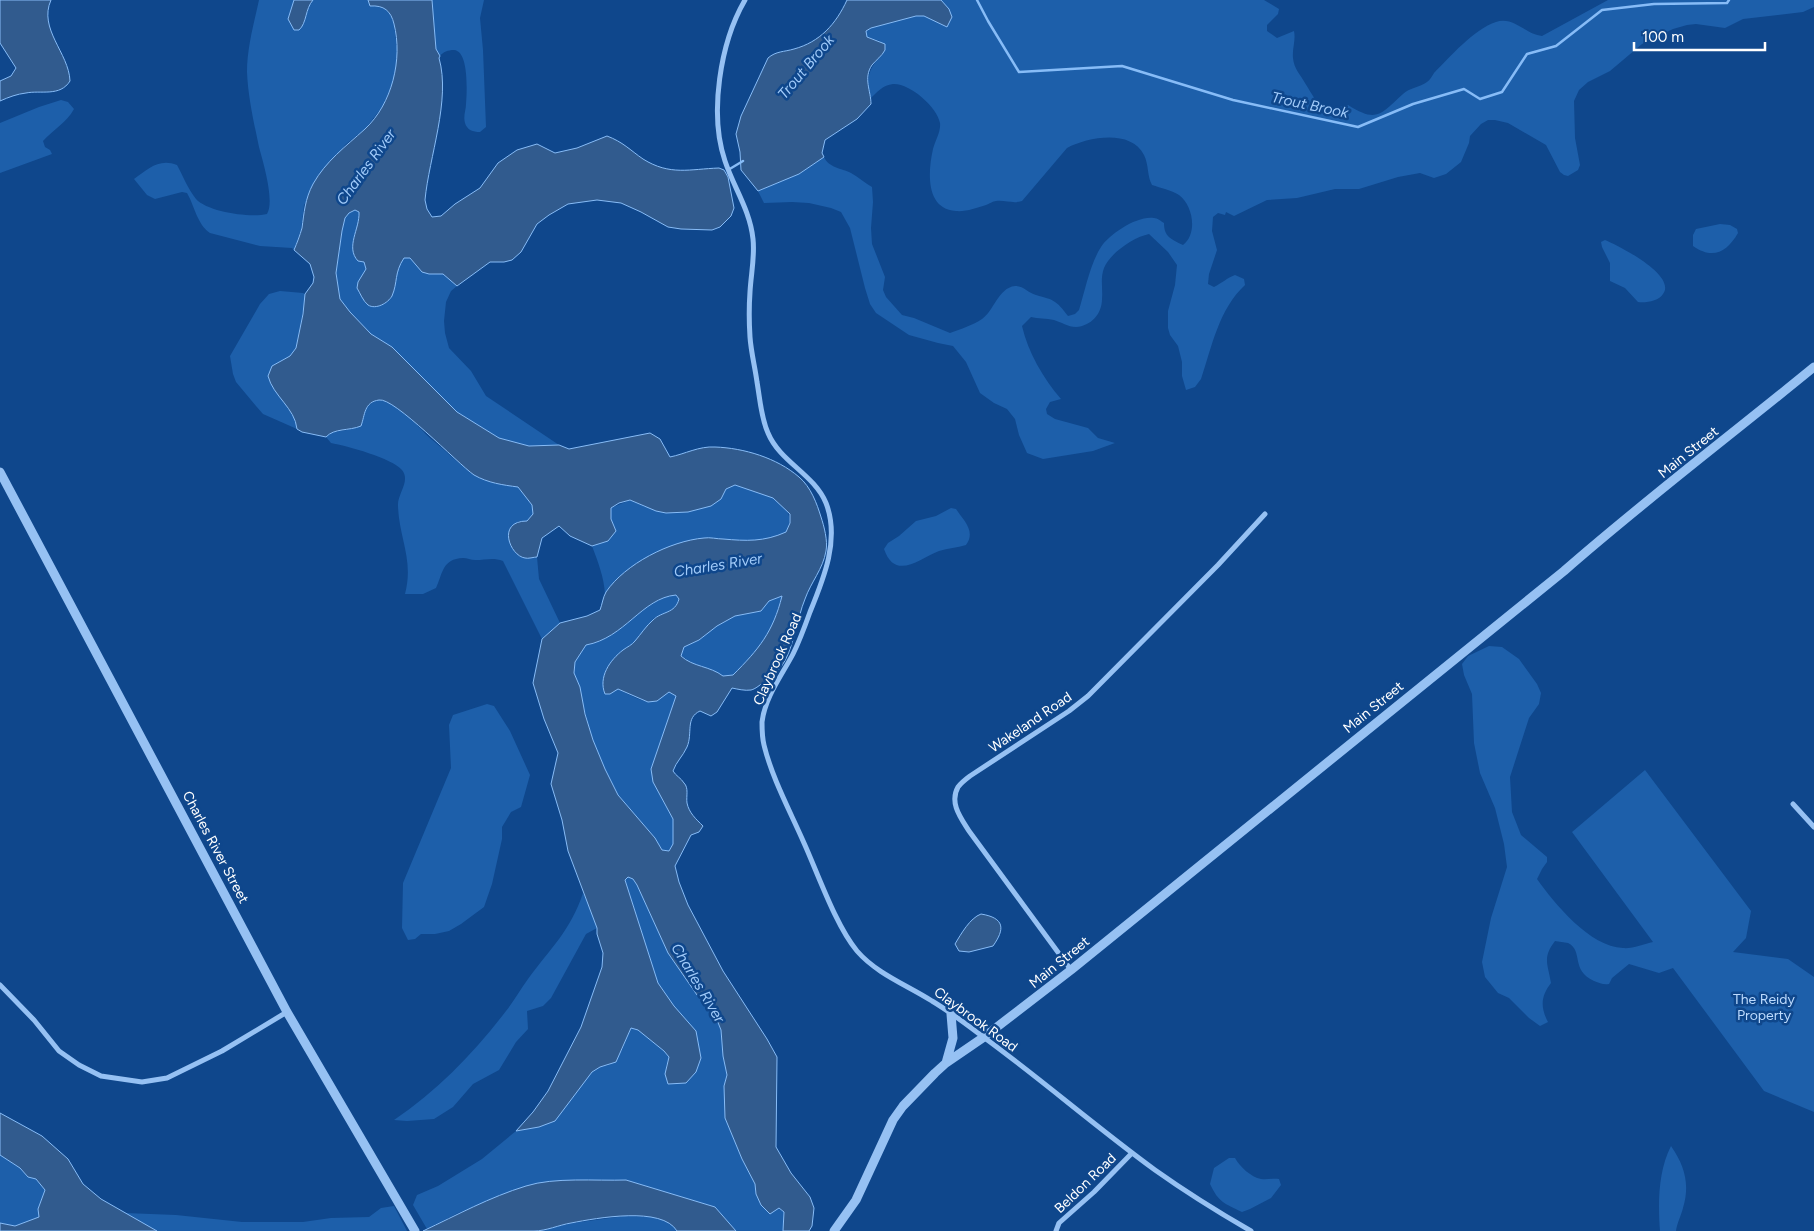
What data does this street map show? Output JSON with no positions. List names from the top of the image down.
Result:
{
  "streets": {
    "street": [
      "Main Street",
      "Claybrook Road",
      "Wakeland Road",
      "Charles River Street",
      "Beldon Road"
    ]
  },
  "crossings": [
    ["Main Street", "Claybrook Road"],
    ["Main Street", "Wakeland Road"],
    ["Claybrook Road", "Beldon Road"]
  ],
  "water": ["Trout Brook", "Charles River"],
  "parks": ["The Reidy Property"],
  "scale_bar": "100 m"
}
